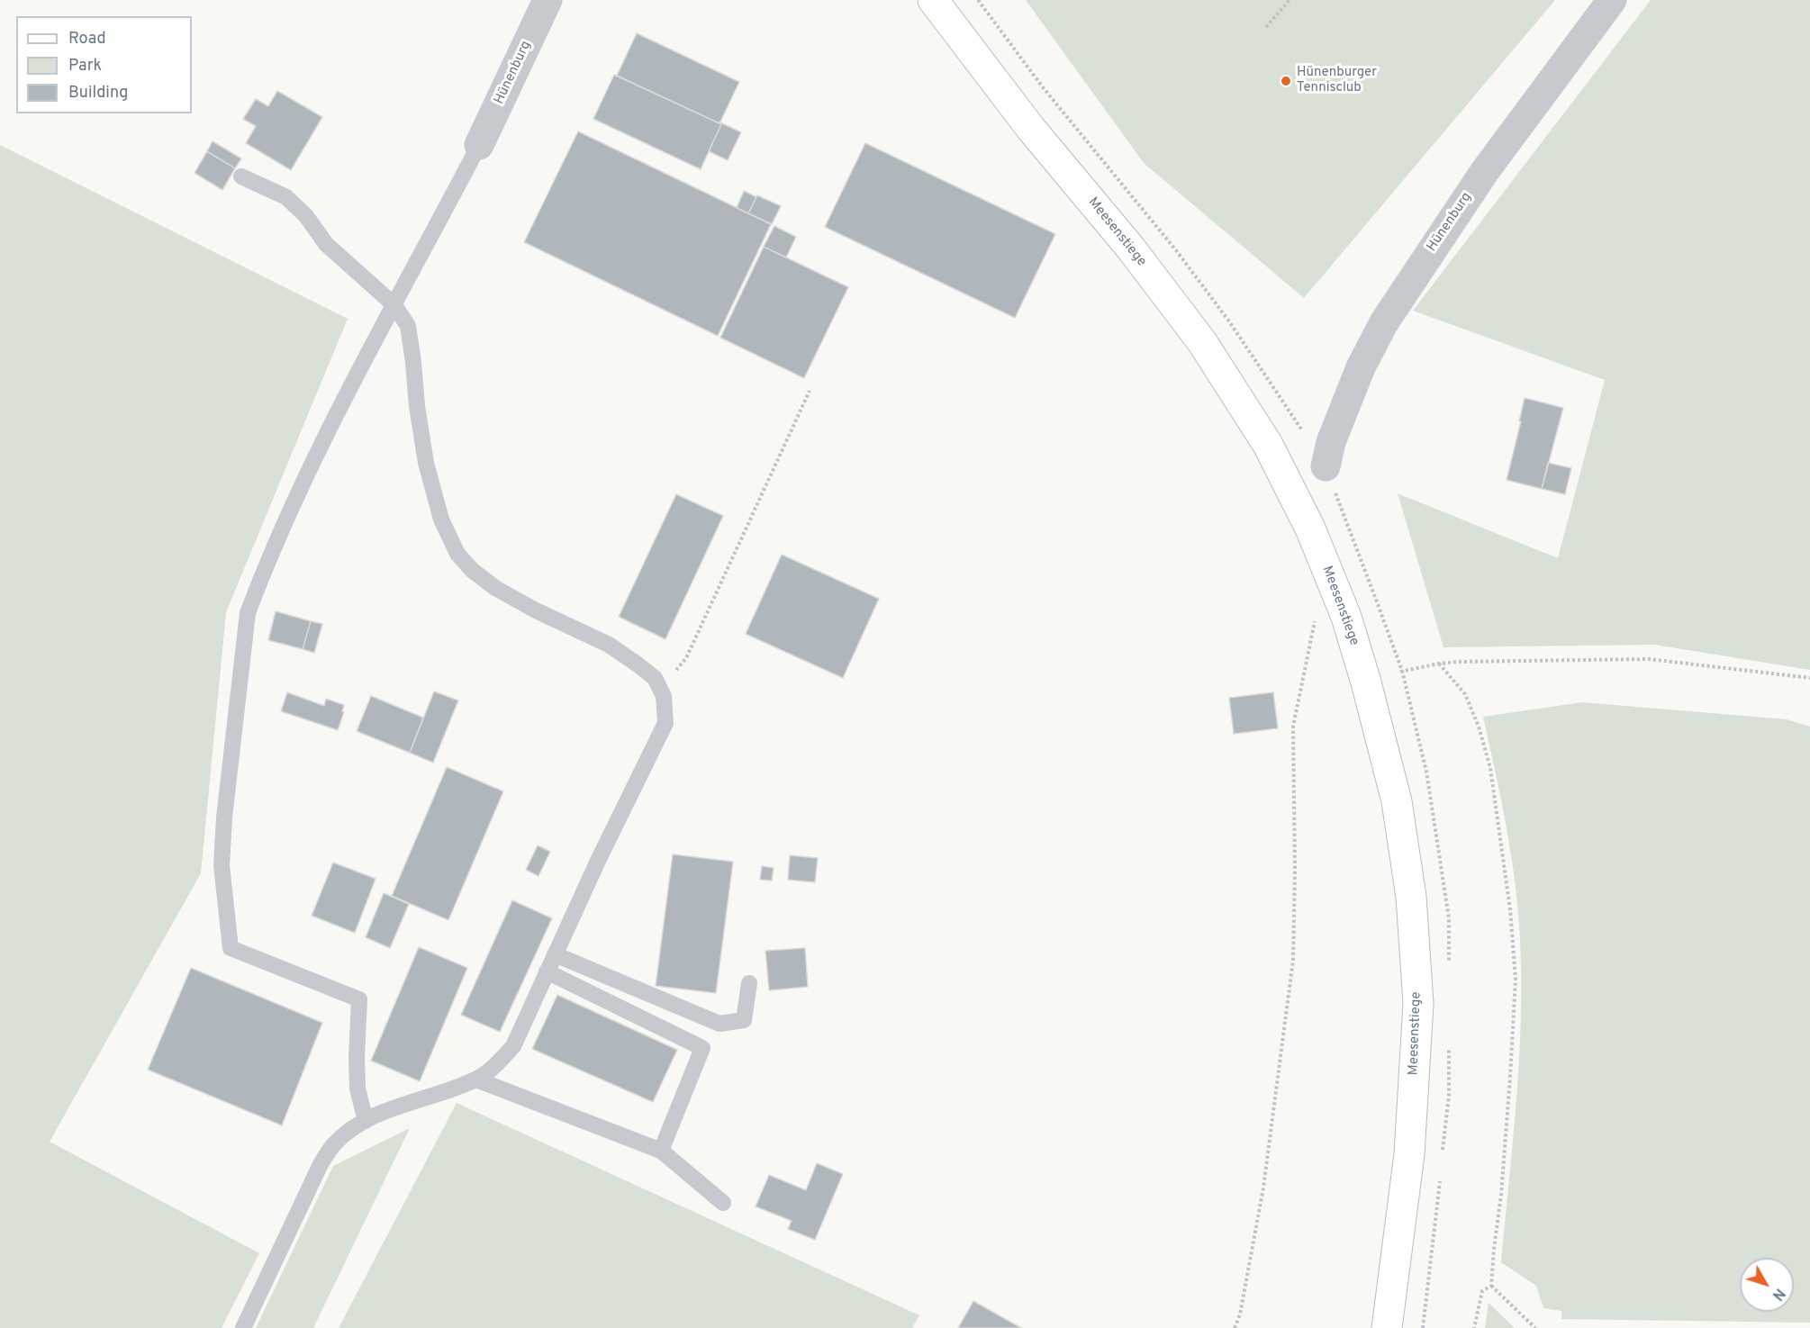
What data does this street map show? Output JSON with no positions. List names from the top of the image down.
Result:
{
  "streets": {
    "street": ["Hünenburg", "Meesenstiege"]
  },
  "places": ["Hünenburger Tennisclub"],
  "legend": ["Road", "Park", "Building"],
  "north": "bottom right"
}
